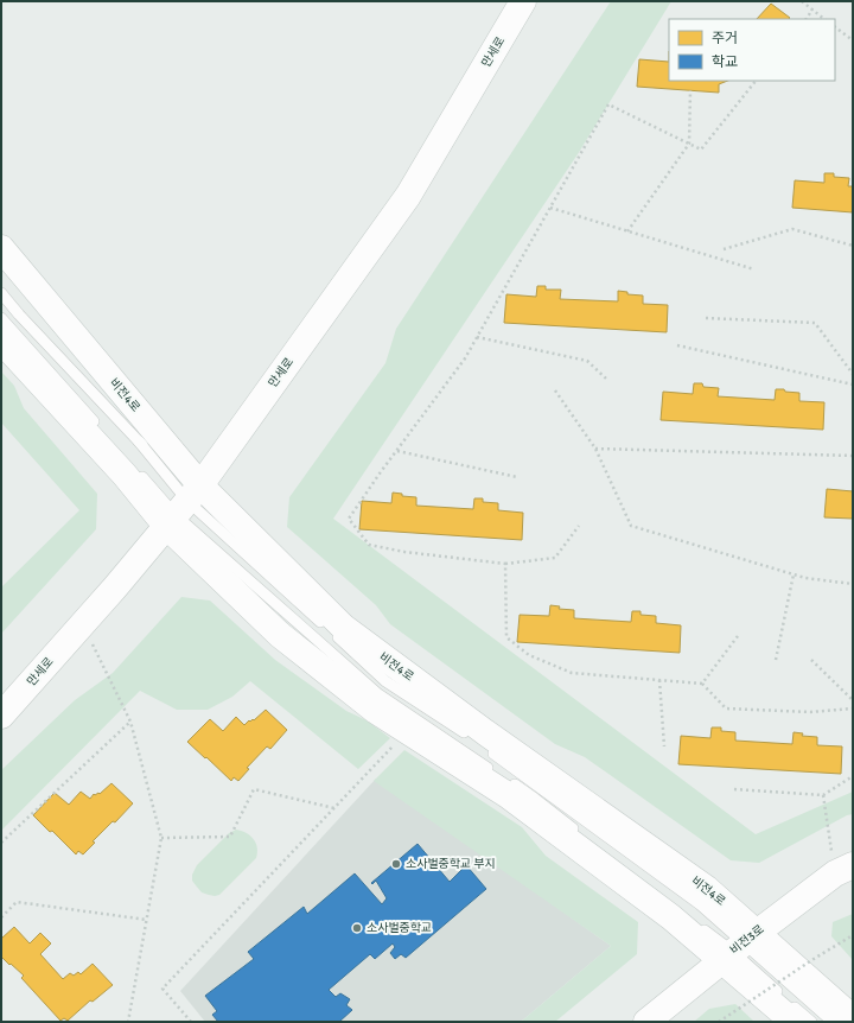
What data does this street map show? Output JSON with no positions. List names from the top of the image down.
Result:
{
  "streets": {
    "main road": ["만세로", "비전4로", "비전3로"]
  },
  "crossings": [
    ["만세로", "비전4로"],
    ["비전4로", "비전3로"]
  ],
  "places": ["소사벌중학교 부지", "소사벌중학교"],
  "legend": ["주거", "학교"]
}
